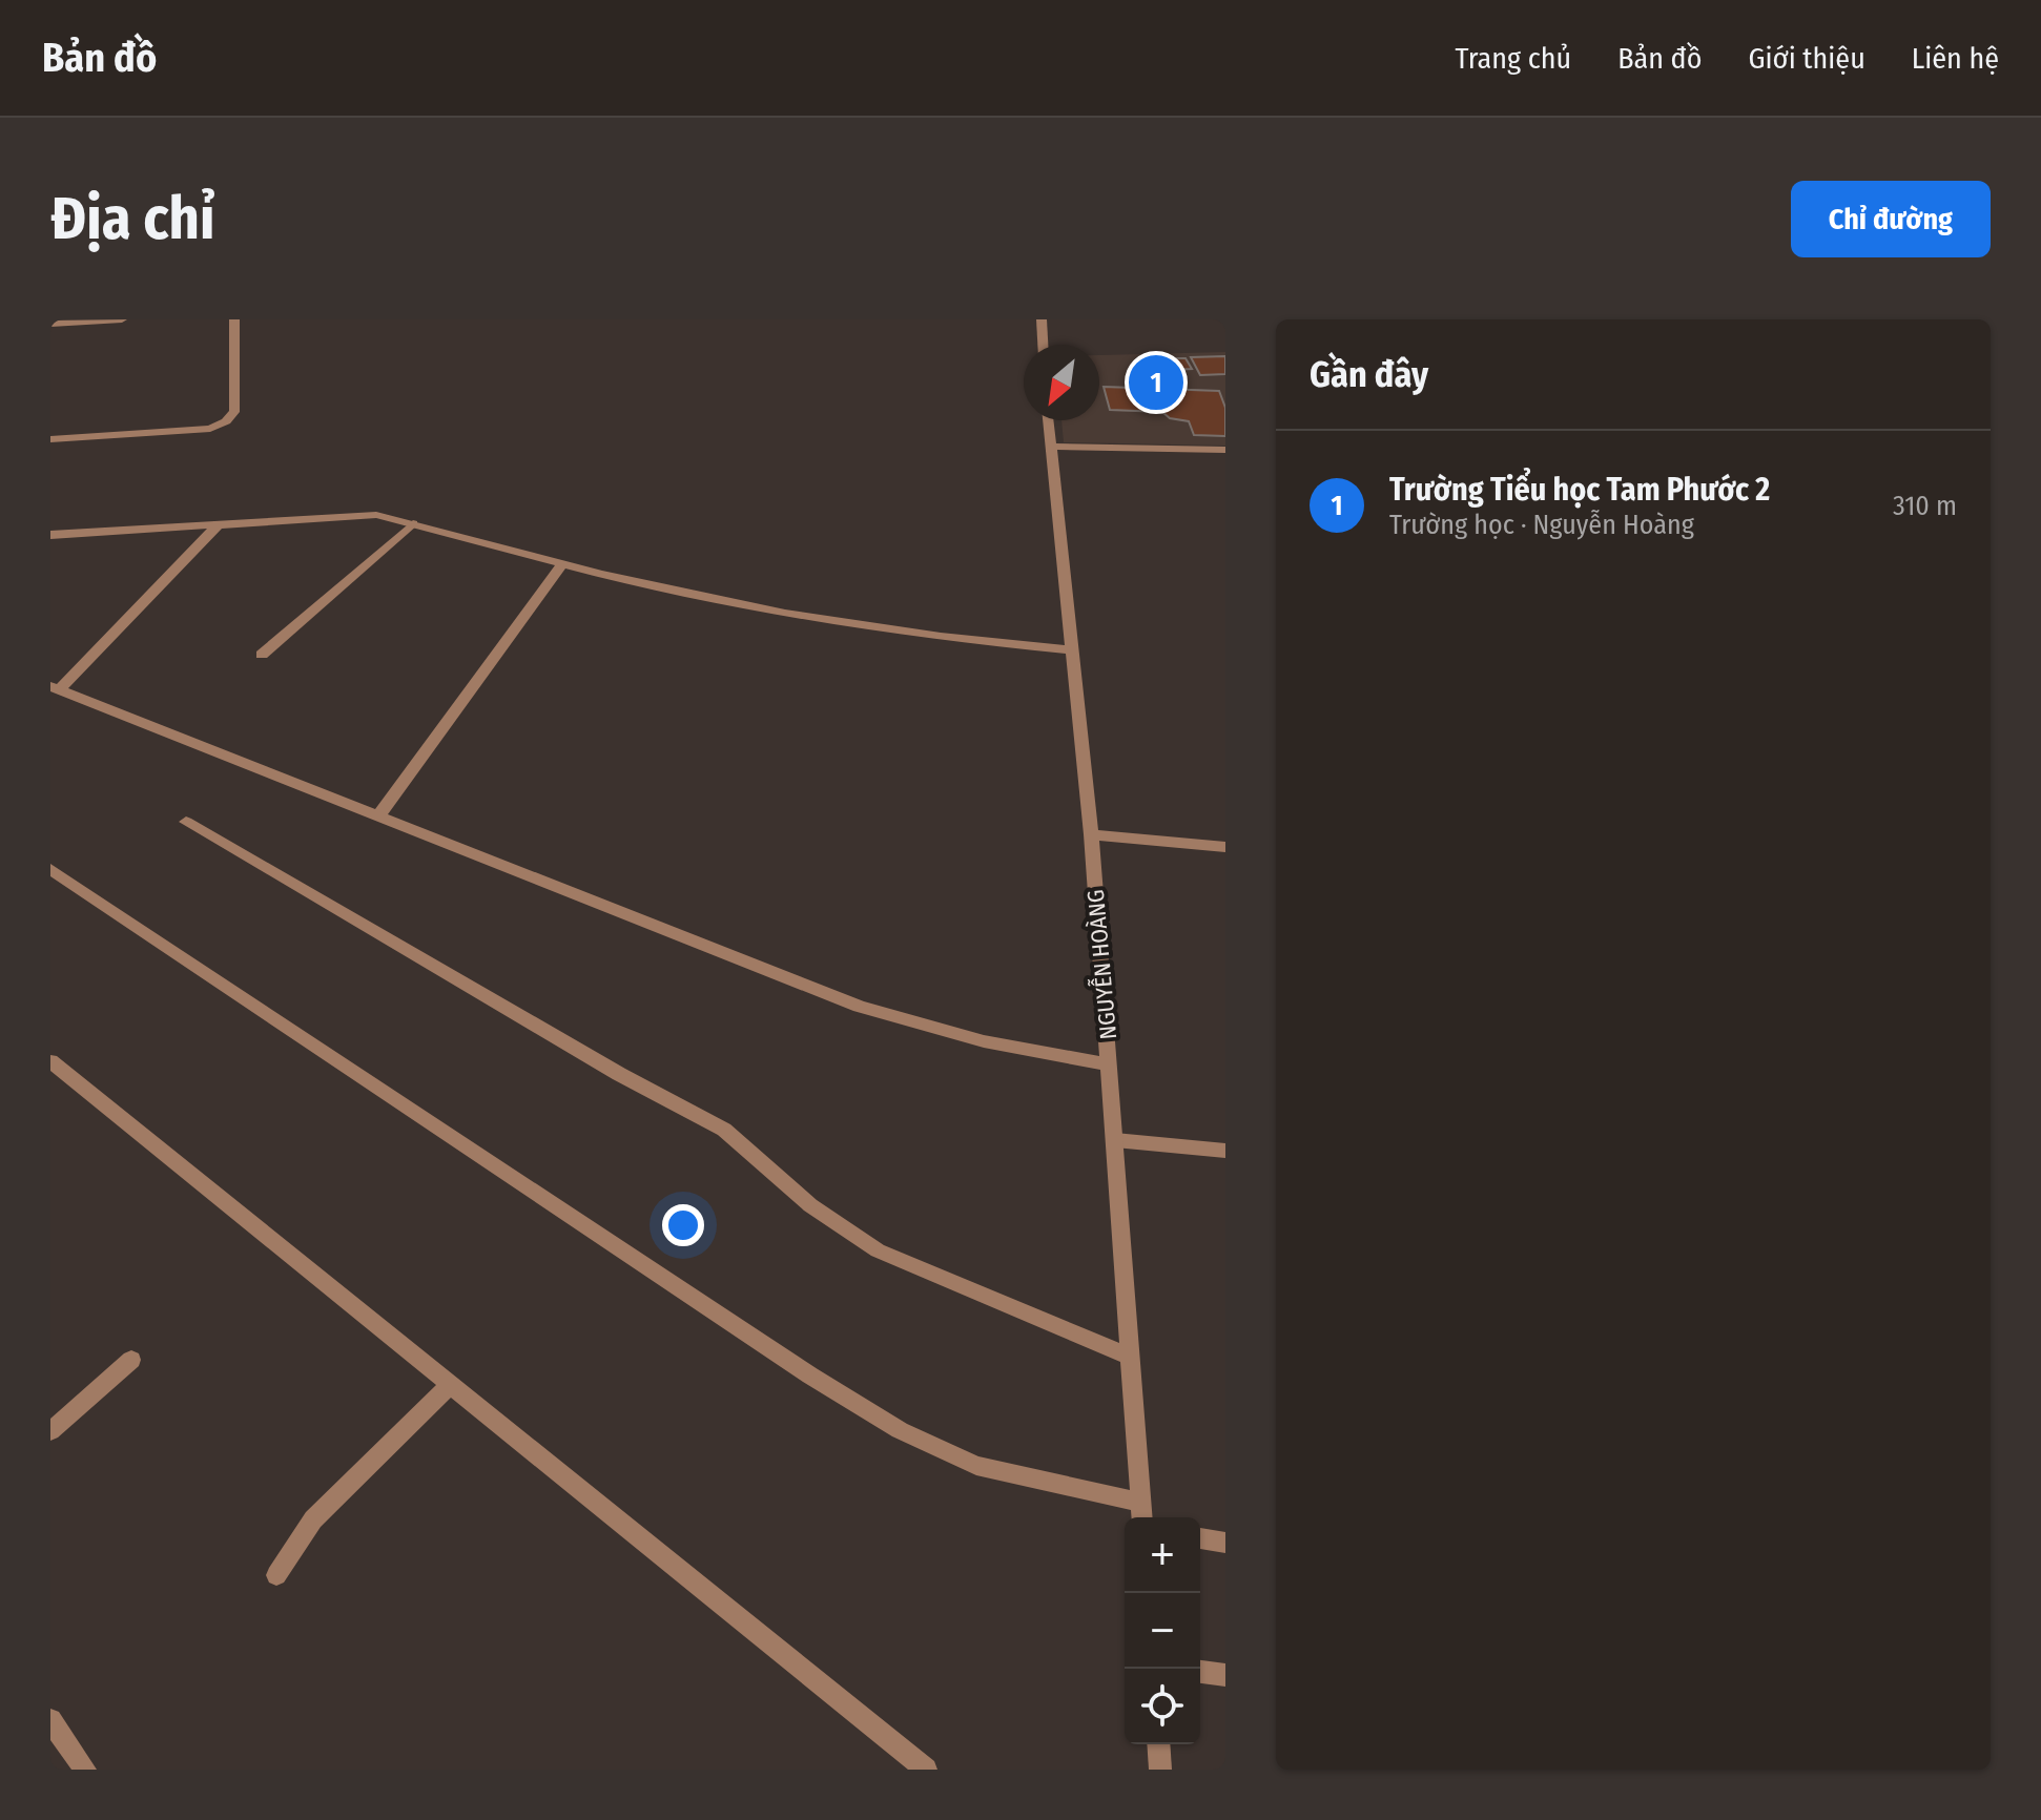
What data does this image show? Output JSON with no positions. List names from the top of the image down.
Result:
{
  "streets": {
    "street": ["NGUYỄN HOÀNG"]
  },
  "north": "bottom left",
  "page": {
    "header": "Bản đồ",
    "nav": [
      "Trang chủ",
      "Bản đồ",
      "Giới thiệu",
      "Liên hệ"
    ],
    "buttons": "Chỉ đường",
    "title": "Địa chỉ",
    "heading": "Gần đây",
    "pins": "1",
    "list": [
      {
        "mark": "1",
        "name": "Trường Tiểu học Tam Phước 2",
        "note": "Trường học · Nguyễn Hoàng",
        "value": "310 m"
      }
    ],
    "map_buttons": ["+", "−"]
  }
}
